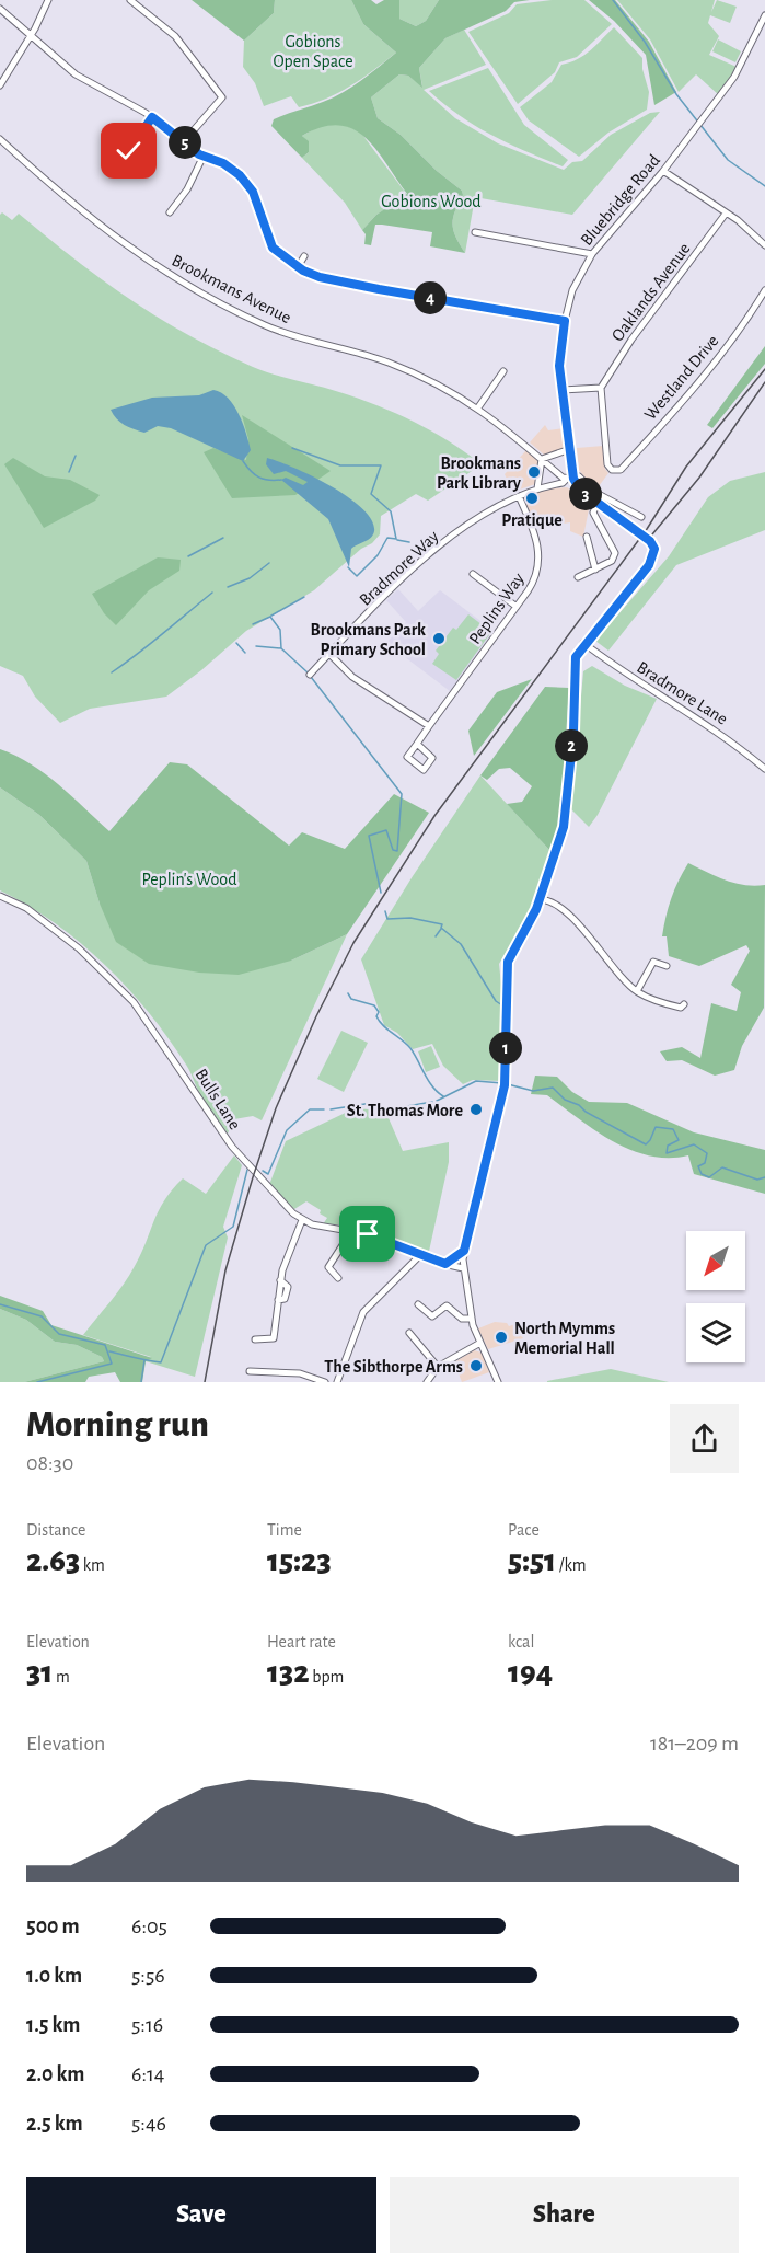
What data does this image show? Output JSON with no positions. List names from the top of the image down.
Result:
{
  "streets": {
    "street": [
      "Bluebridge Road",
      "Brookmans Avenue",
      "Oaklands Avenue",
      "Westland Drive",
      "Bradmore Way",
      "Peplins Way",
      "Bradmore Lane",
      "Bulls Lane"
    ]
  },
  "crossings": [
    ["Bluebridge Road", "Brookmans Avenue"],
    ["Bluebridge Road", "Bradmore Way"],
    ["Brookmans Avenue", "Bradmore Way"],
    ["Oaklands Avenue", "Westland Drive"],
    ["Bradmore Way", "Peplins Way"]
  ],
  "parks": ["Gobions Open Space", "Gobions Wood", "Peplin's Wood"],
  "places": [
    "Brookmans Park Library",
    "Pratique",
    "Brookmans Park Primary School",
    "St. Thomas More",
    "North Mymms Memorial Hall",
    "The Sibthorpe Arms"
  ],
  "north": "bottom left",
  "page": {
    "pins": [
      "5",
      "4",
      "3",
      "2",
      "1"
    ],
    "heading": ["Morning run", "08:30"],
    "stats": [
      ["Distance", "2.63 km"],
      ["Time", "15:23"],
      ["Pace", "5:51 /km"],
      ["Elevation", "31 m"],
      ["Heart rate", "132 bpm"],
      ["kcal", "194"]
    ],
    "chart": ["Elevation", "181–209 m"],
    "list": [
      {
        "name": "500 m",
        "note": "6:05"
      },
      {
        "name": "1.0 km",
        "note": "5:56"
      },
      {
        "name": "1.5 km",
        "note": "5:16"
      },
      {
        "name": "2.0 km",
        "note": "6:14"
      },
      {
        "name": "2.5 km",
        "note": "5:46"
      }
    ],
    "buttons": ["Save", "Share"]
  }
}
